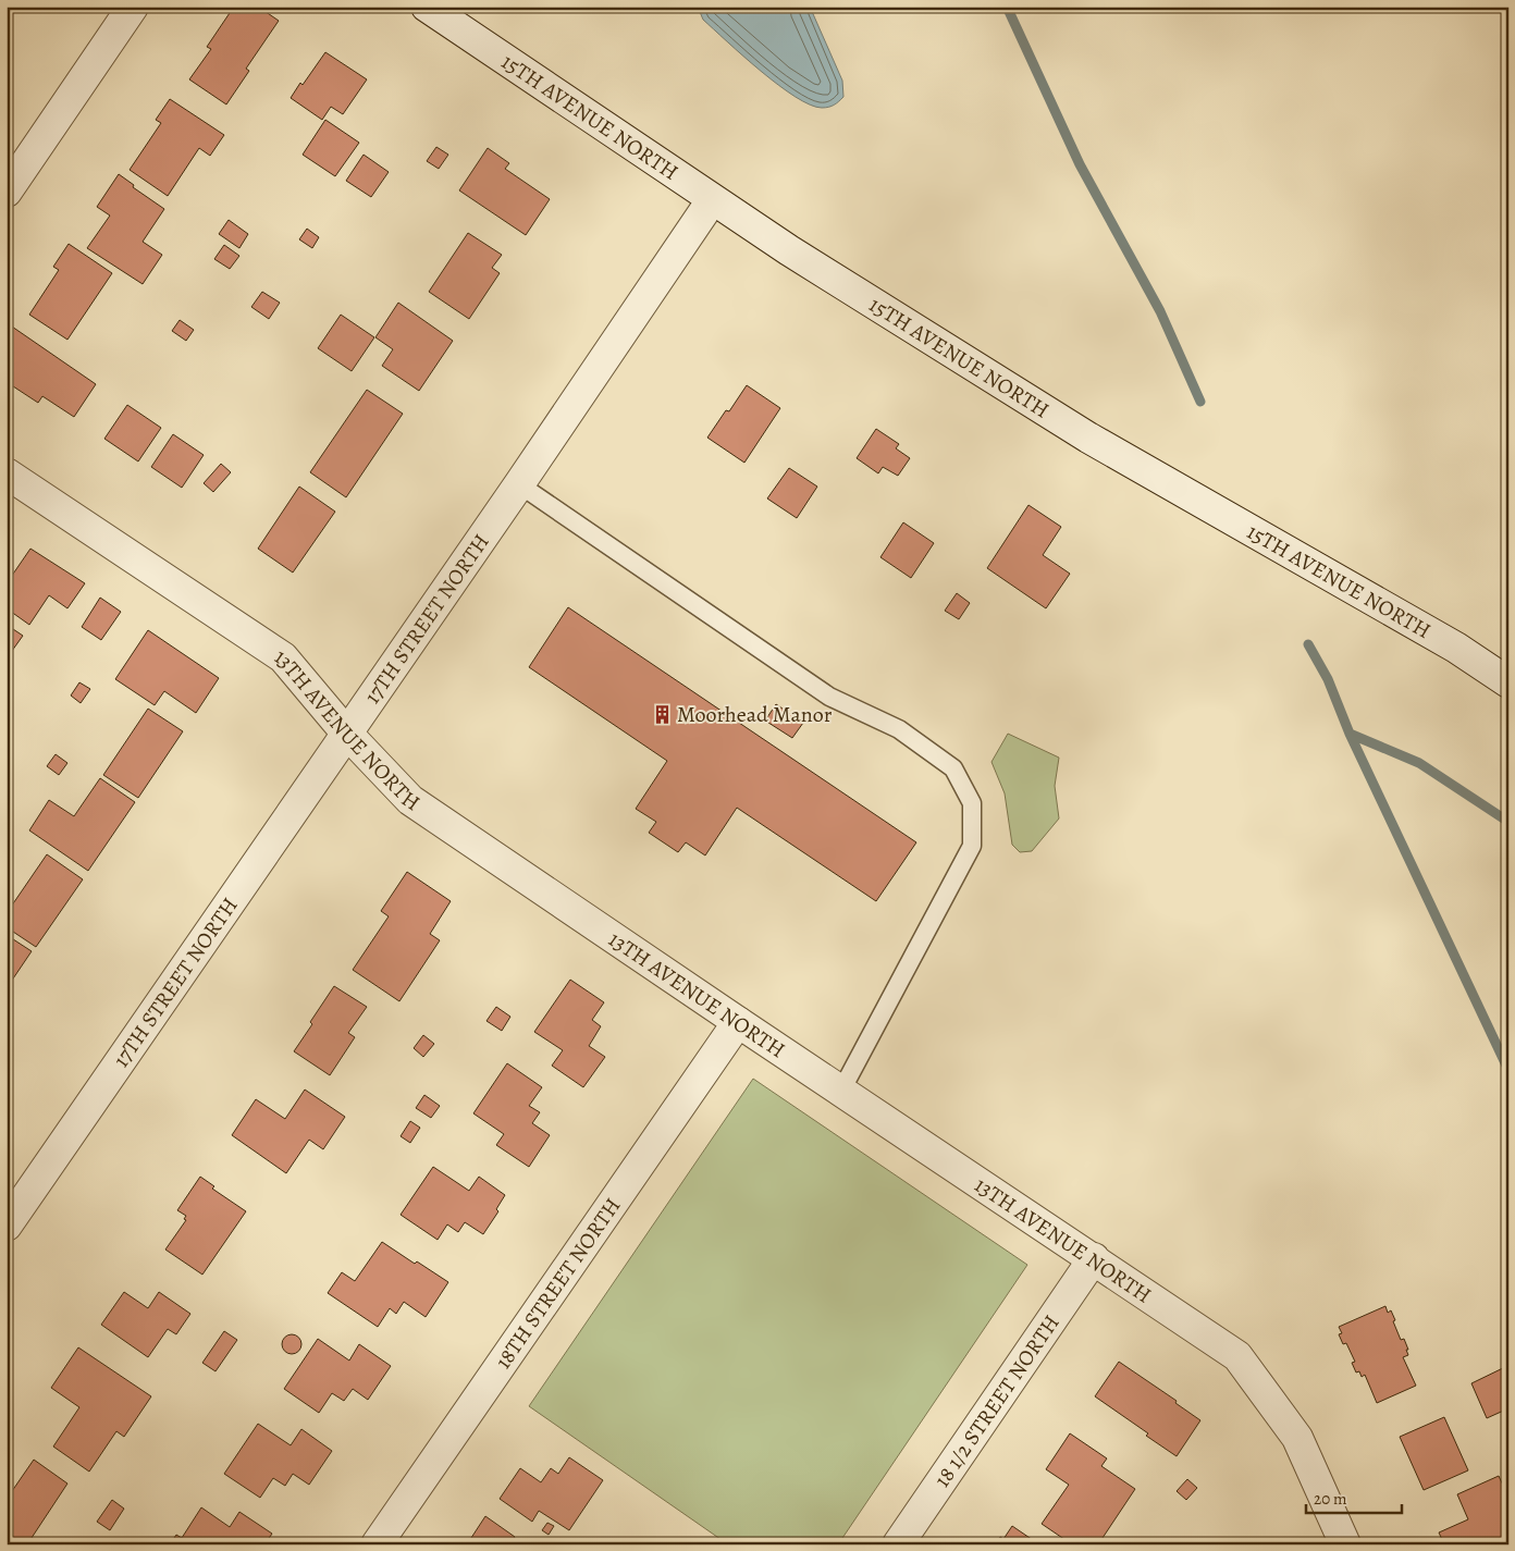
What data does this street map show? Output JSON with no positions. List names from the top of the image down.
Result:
{
  "streets": {
    "street": [
      "15TH AVENUE NORTH",
      "17TH STREET NORTH",
      "13TH AVENUE NORTH",
      "18TH STREET NORTH",
      "18 1/2 STREET NORTH"
    ]
  },
  "crossings": [
    ["15TH AVENUE NORTH", "17TH STREET NORTH"],
    ["17TH STREET NORTH", "13TH AVENUE NORTH"],
    ["13TH AVENUE NORTH", "18TH STREET NORTH"],
    ["13TH AVENUE NORTH", "18 1/2 STREET NORTH"]
  ],
  "places": {
    "building": ["Moorhead Manor"]
  },
  "scale_bar": "20 m"
}
